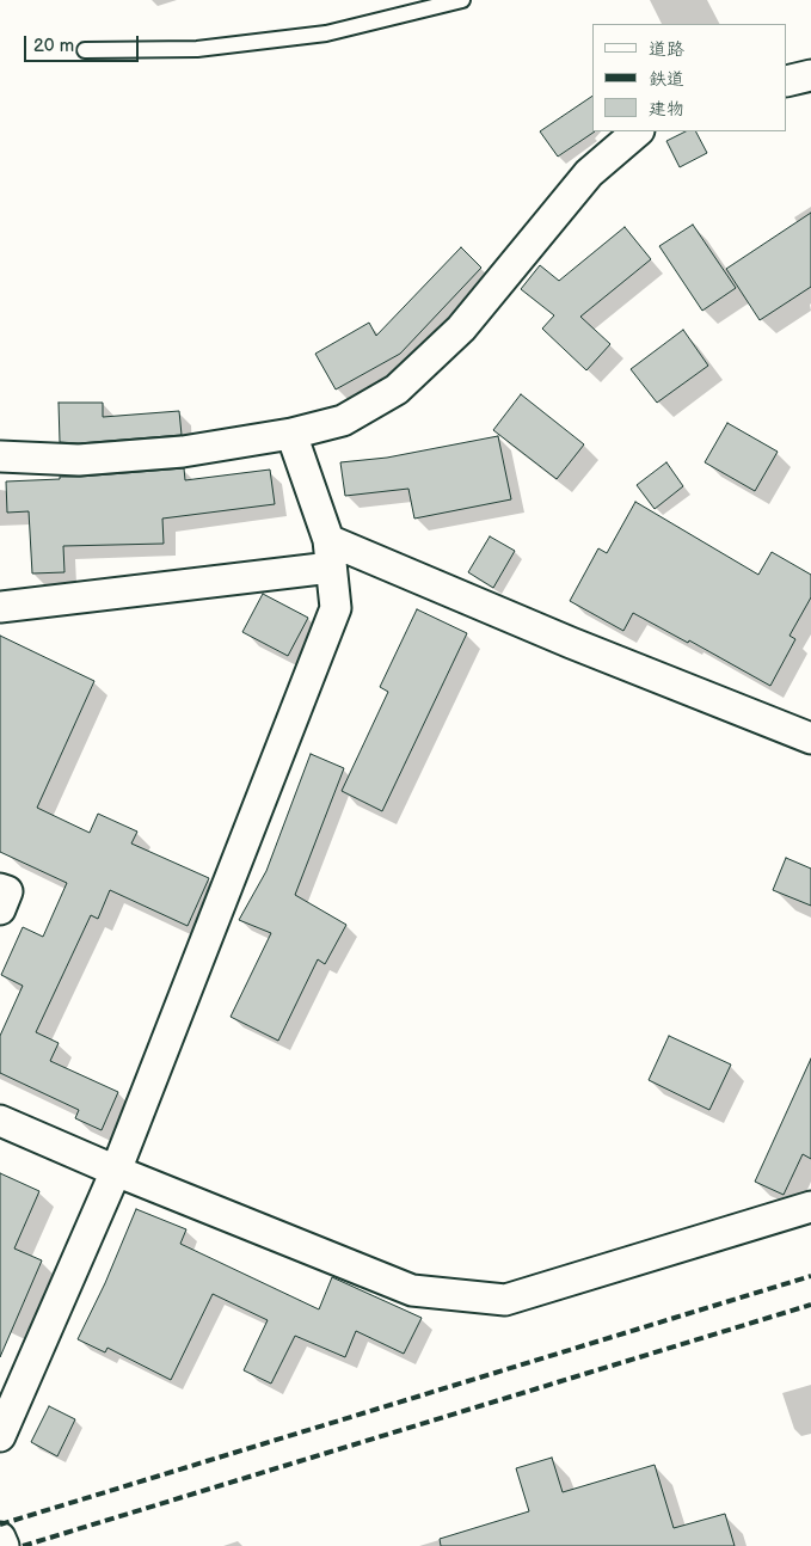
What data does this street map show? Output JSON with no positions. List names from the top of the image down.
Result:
{
  "legend": ["道路", "鉄道", "建物"],
  "scale_bar": "20 m"
}
